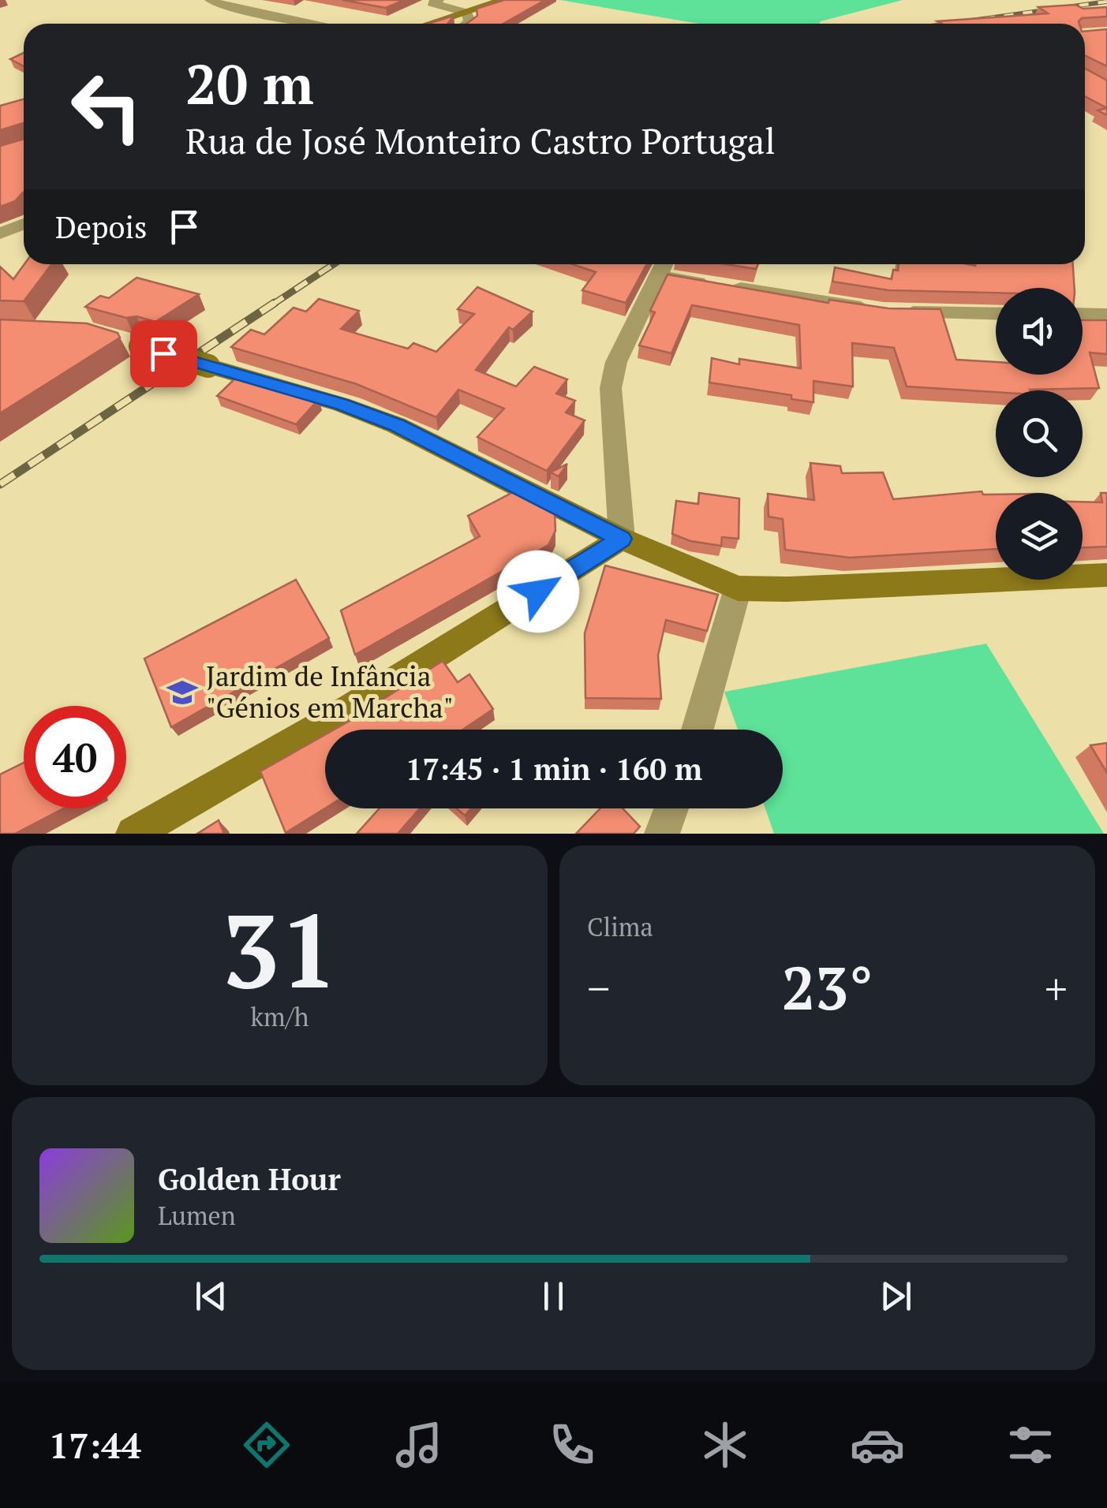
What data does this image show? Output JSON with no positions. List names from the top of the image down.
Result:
{
  "places": {
    "school or university": ["Jardim de Infância \"Génios em Marcha\""]
  },
  "page": {
    "turn": ["20 m", "Rua de José Monteiro Castro Portugal"],
    "then": "Depois",
    "limit": "40",
    "trip": "17:45 · 1 min · 160 m",
    "tile": [
      ["31", "km/h"],
      "Clima"
    ],
    "heat": ["−", "23°", "+"],
    "song": ["Golden Hour", "Lumen"],
    "tabs": "17:44"
  }
}
